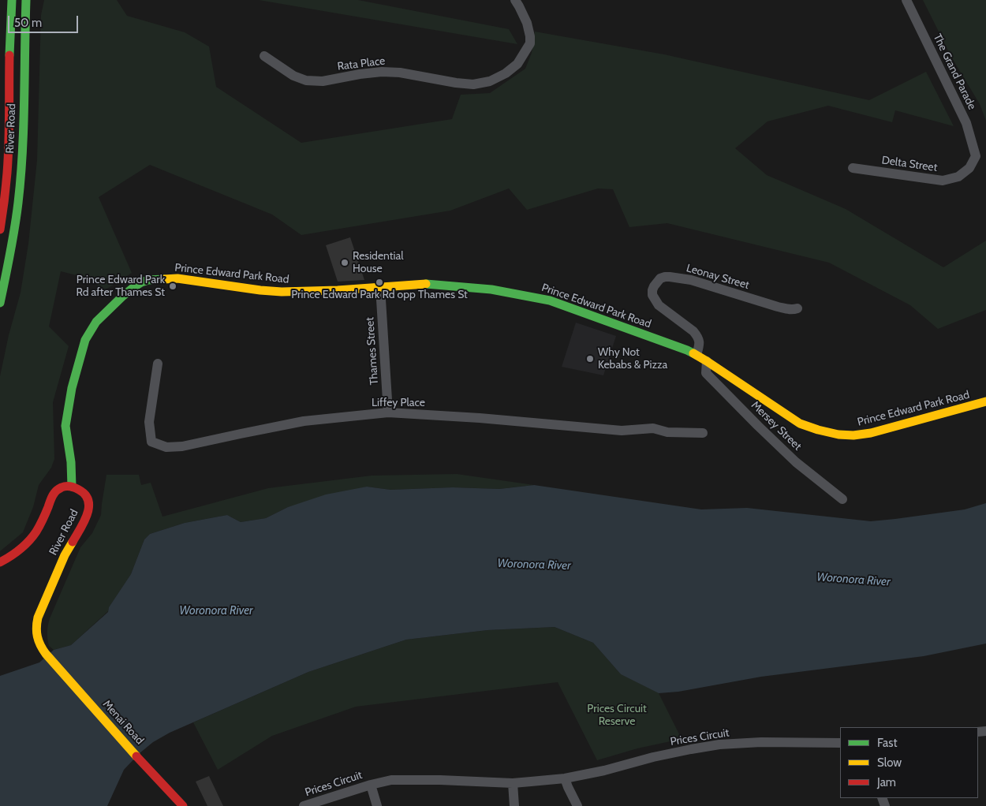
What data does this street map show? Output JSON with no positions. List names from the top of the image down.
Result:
{
  "streets": {
    "street": [
      "Rata Place",
      "The Grand Parade",
      "River Road",
      "Delta Street",
      "Prince Edward Park Road",
      "Leonay Street",
      "Thames Street",
      "Liffey Place",
      "Mersey Street",
      "Menai Road",
      "Prices Circuit"
    ]
  },
  "crossings": [
    ["The Grand Parade", "Delta Street"],
    ["River Road", "Prince Edward Park Road"],
    ["River Road", "Menai Road"],
    ["Prince Edward Park Road", "Leonay Street"],
    ["Prince Edward Park Road", "Thames Street"],
    ["Prince Edward Park Road", "Mersey Street"],
    ["Thames Street", "Liffey Place"]
  ],
  "water": ["Woronora River"],
  "parks": ["Prices Circuit Reserve"],
  "places": [
    "Residential House",
    "Prince Edward Park Rd opp Thames St",
    "Prince Edward Park Rd after Thames St",
    "Why Not Kebabs & Pizza"
  ],
  "legend": ["Fast", "Slow", "Jam"],
  "scale_bar": "50 m"
}
